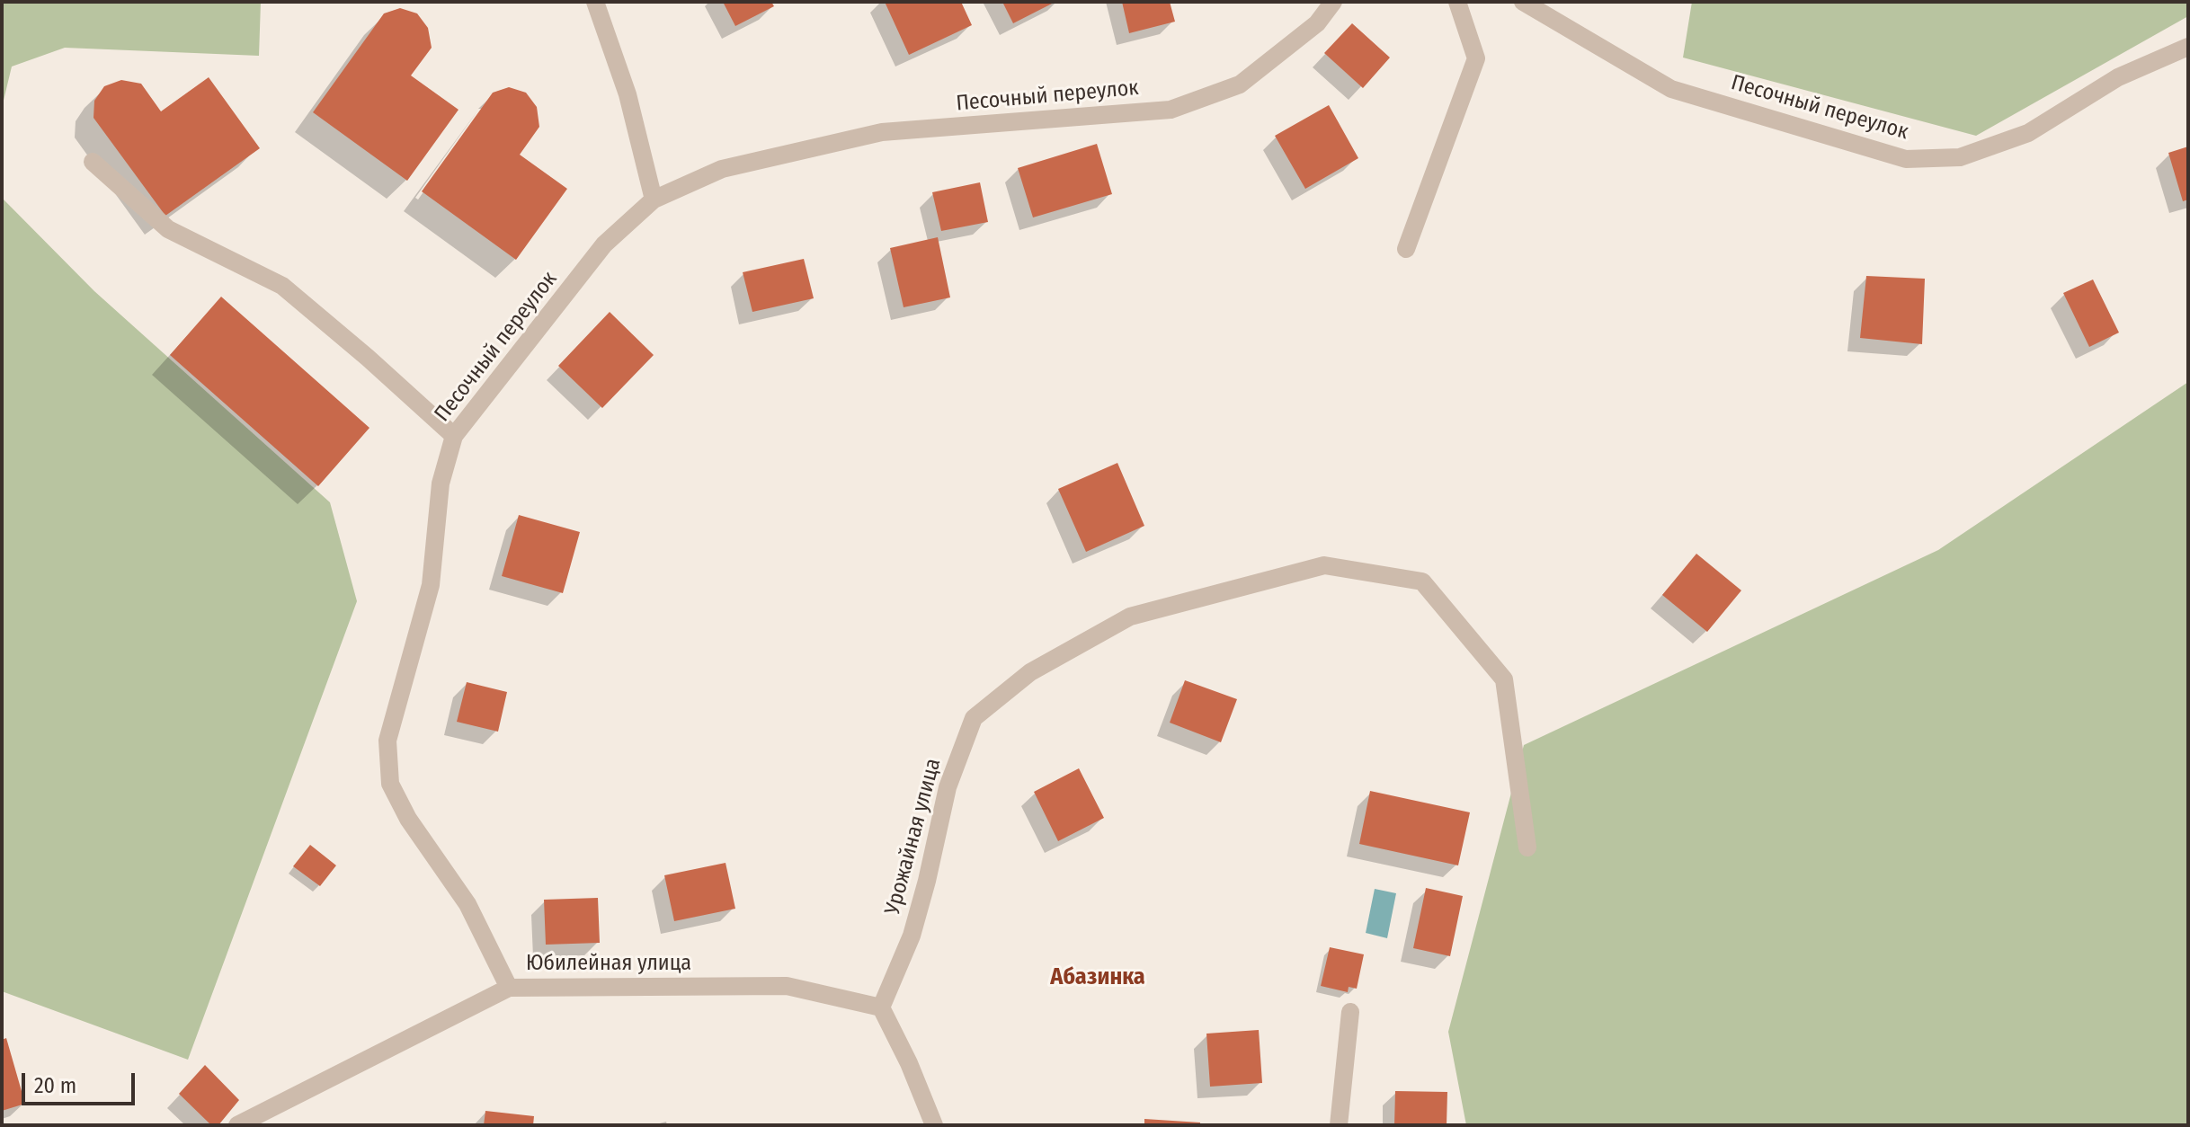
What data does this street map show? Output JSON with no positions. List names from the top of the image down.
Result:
{
  "streets": {
    "street": ["Песочный переулок", "Урожайная улица", "Юбилейная улица"]
  },
  "crossings": [
    ["Песочный переулок", "Юбилейная улица"],
    ["Урожайная улица", "Юбилейная улица"]
  ],
  "districts": ["Абазинка"],
  "scale_bar": "20 m"
}
